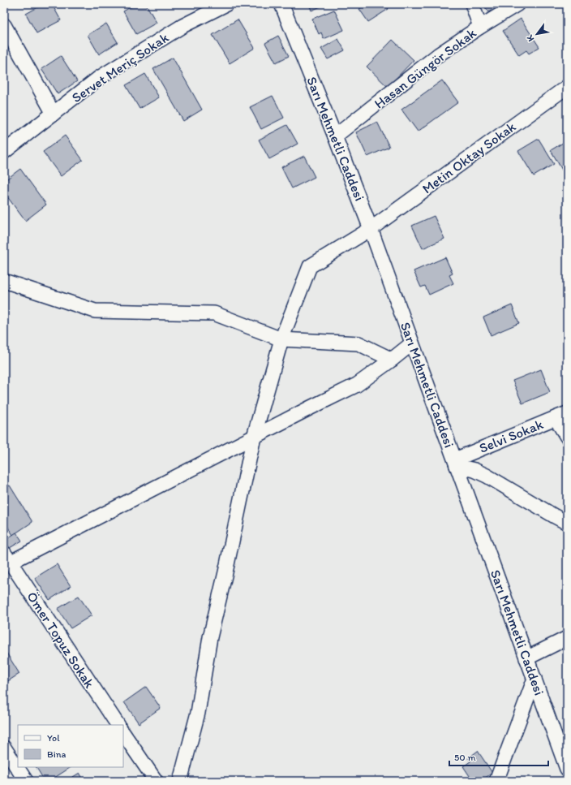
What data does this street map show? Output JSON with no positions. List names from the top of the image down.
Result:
{
  "streets": {
    "street": [
      "Servet Meriç Sokak",
      "Hasan Güngör Sokak",
      "Sarı Mehmetli Caddesi",
      "Metin Oktay Sokak",
      "Selvi Sokak",
      "Ömer Topuz Sokak"
    ]
  },
  "crossings": [
    ["Hasan Güngör Sokak", "Sarı Mehmetli Caddesi"],
    ["Sarı Mehmetli Caddesi", "Metin Oktay Sokak"],
    ["Sarı Mehmetli Caddesi", "Selvi Sokak"]
  ],
  "legend": ["Yol", "Bina"],
  "scale_bar": "50 m",
  "north": "bottom left"
}
